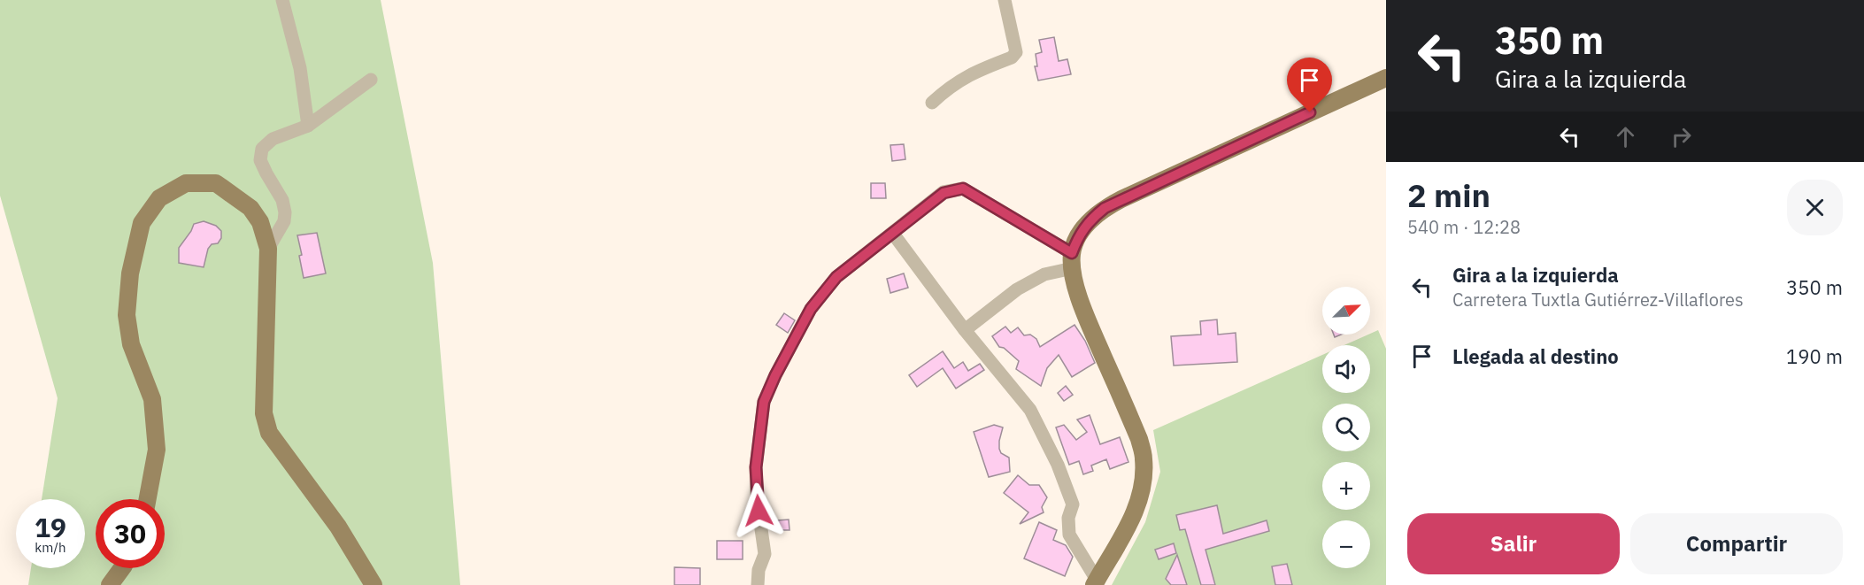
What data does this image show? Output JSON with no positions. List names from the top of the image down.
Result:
{
  "north": "top right",
  "page": {
    "turn": ["350 m", "Gira a la izquierda"],
    "heading": ["2 min", "540 m · 12:28"],
    "list": [
      {
        "name": "Gira a la izquierda",
        "note": "Carretera Tuxtla Gutiérrez-Villaflores",
        "value": "350 m"
      },
      {
        "name": "Llegada al destino",
        "value": "190 m"
      }
    ],
    "map_buttons": ["+", "−"],
    "speed": "19 km/h",
    "limit": "30",
    "buttons": ["Salir", "Compartir"]
  }
}
